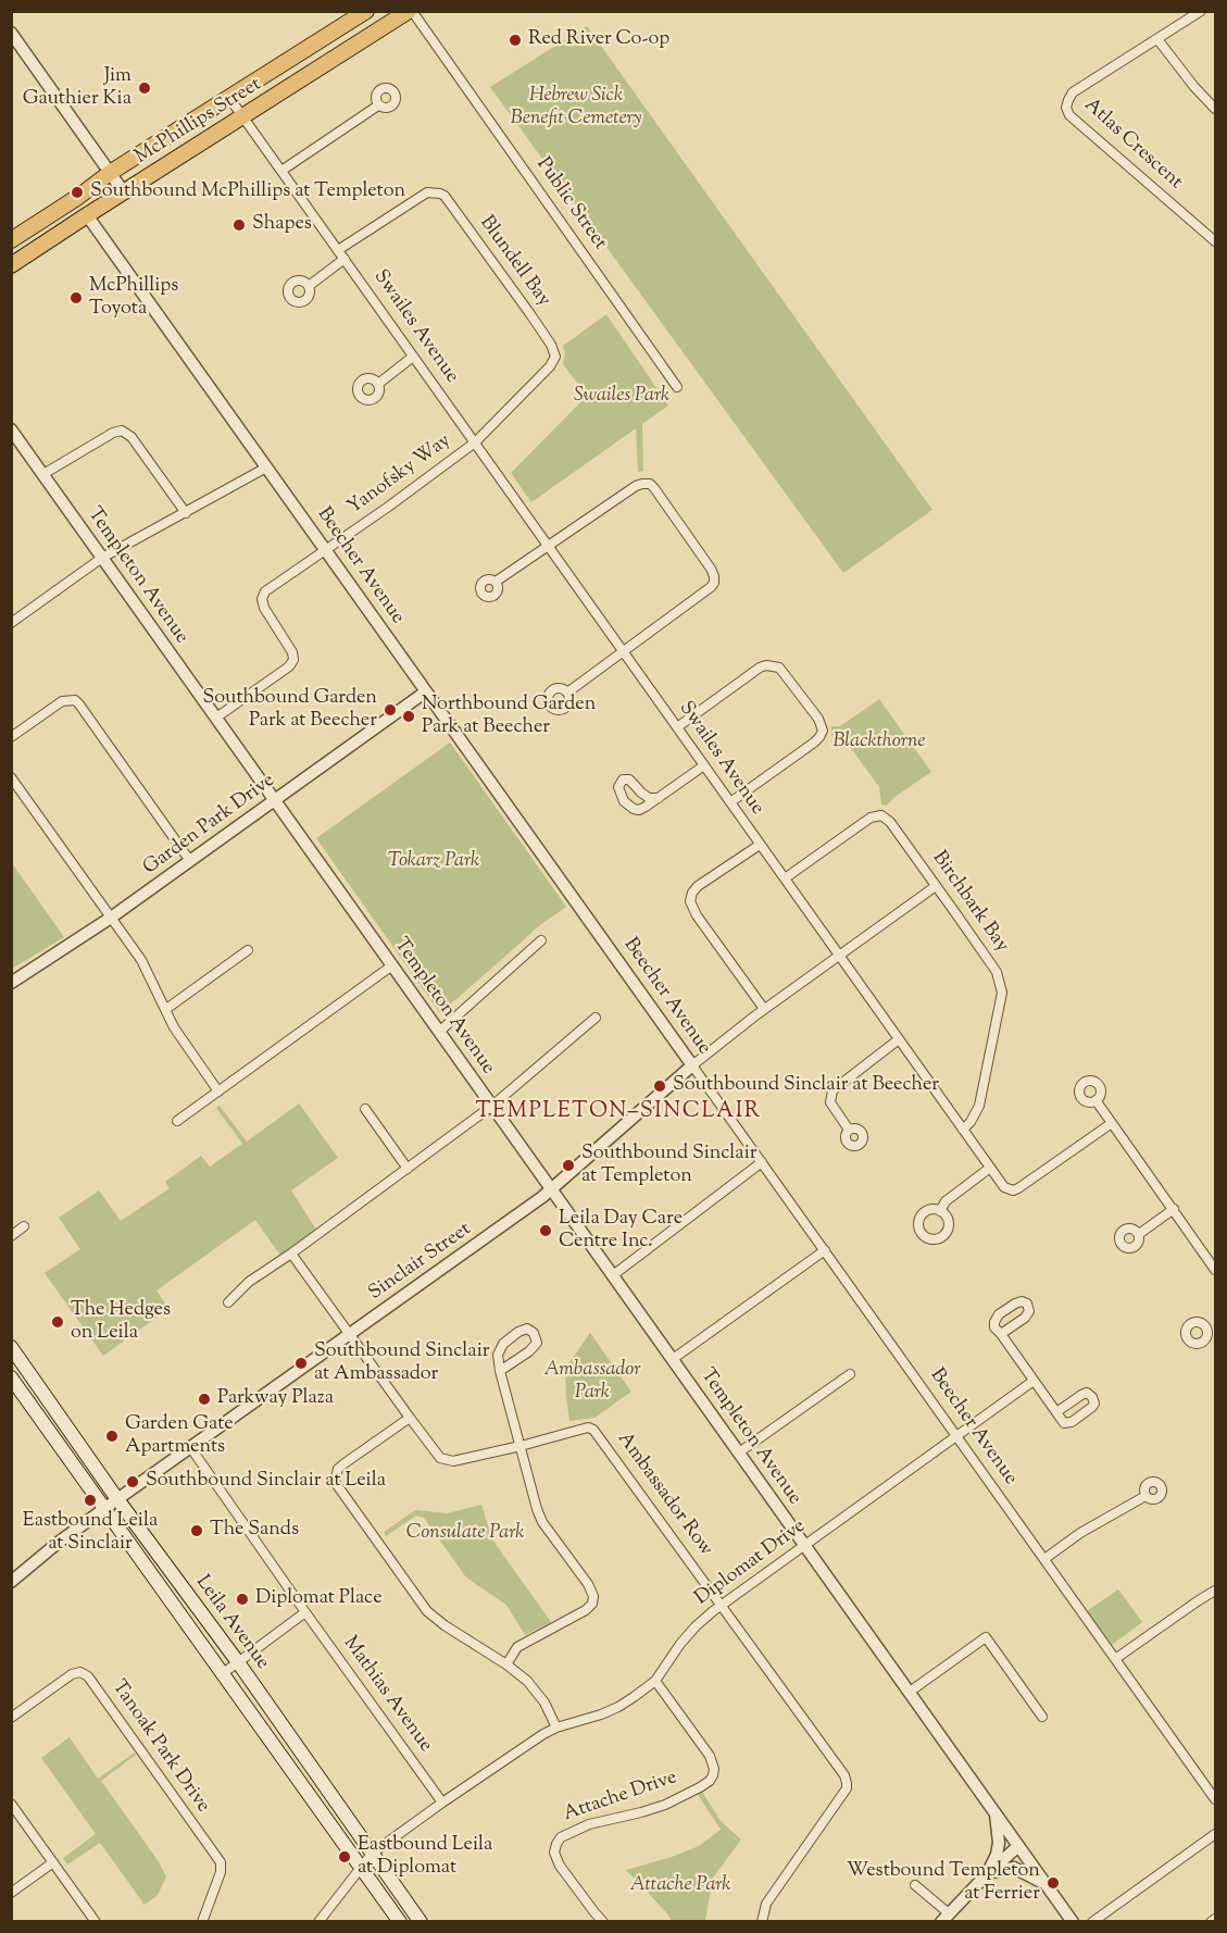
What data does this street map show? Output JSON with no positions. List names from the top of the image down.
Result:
{
  "streets": {
    "main road": ["McPhillips Street", "Leila Avenue"],
    "street": [
      "Atlas Crescent",
      "Public Street",
      "Blundell Bay",
      "Swailes Avenue",
      "Yanofsky Way",
      "Beecher Avenue",
      "Templeton Avenue",
      "Garden Park Drive",
      "Birchbark Bay",
      "Sinclair Street",
      "Ambassador Row",
      "Diplomat Drive",
      "Mathias Avenue",
      "Tanoak Park Drive",
      "Attache Drive"
    ]
  },
  "crossings": [
    ["McPhillips Street", "Public Street"],
    ["McPhillips Street", "Swailes Avenue"],
    ["McPhillips Street", "Beecher Avenue"],
    ["Blundell Bay", "Swailes Avenue"],
    ["Blundell Bay", "Yanofsky Way"],
    ["Swailes Avenue", "Yanofsky Way"],
    ["Swailes Avenue", "Birchbark Bay"],
    ["Swailes Avenue", "Sinclair Street"],
    ["Yanofsky Way", "Beecher Avenue"],
    ["Yanofsky Way", "Templeton Avenue"],
    ["Beecher Avenue", "Garden Park Drive"],
    ["Beecher Avenue", "Sinclair Street"],
    ["Beecher Avenue", "Diplomat Drive"],
    ["Templeton Avenue", "Garden Park Drive"],
    ["Templeton Avenue", "Sinclair Street"],
    ["Templeton Avenue", "Diplomat Drive"],
    ["Birchbark Bay", "Sinclair Street"],
    ["Sinclair Street", "Ambassador Row"],
    ["Sinclair Street", "Leila Avenue"],
    ["Sinclair Street", "Mathias Avenue"],
    ["Ambassador Row", "Diplomat Drive"],
    ["Diplomat Drive", "Leila Avenue"],
    ["Diplomat Drive", "Mathias Avenue"],
    ["Diplomat Drive", "Attache Drive"]
  ],
  "districts": ["TEMPLETON–SINCLAIR"],
  "parks": [
    "Hebrew Sick Benefit Cemetery",
    "Swailes Park",
    "Blackthorne",
    "Tokarz Park",
    "Ambassador Park",
    "Consulate Park",
    "Attache Park"
  ],
  "places": [
    "Red River Co-op",
    "Jim Gauthier Kia",
    "Southbound McPhillips at Templeton",
    "Shapes",
    "McPhillips Toyota",
    "Southbound Garden Park at Beecher",
    "Northbound Garden Park at Beecher",
    "Southbound Sinclair at Beecher",
    "Southbound Sinclair at Templeton",
    "Leila Day Care Centre Inc.",
    "The Hedges on Leila",
    "Southbound Sinclair at Ambassador",
    "Parkway Plaza",
    "Garden Gate Apartments",
    "Southbound Sinclair at Leila",
    "Eastbound Leila at Sinclair",
    "The Sands",
    "Diplomat Place",
    "Eastbound Leila at Diplomat",
    "Westbound Templeton at Ferrier"
  ]
}
